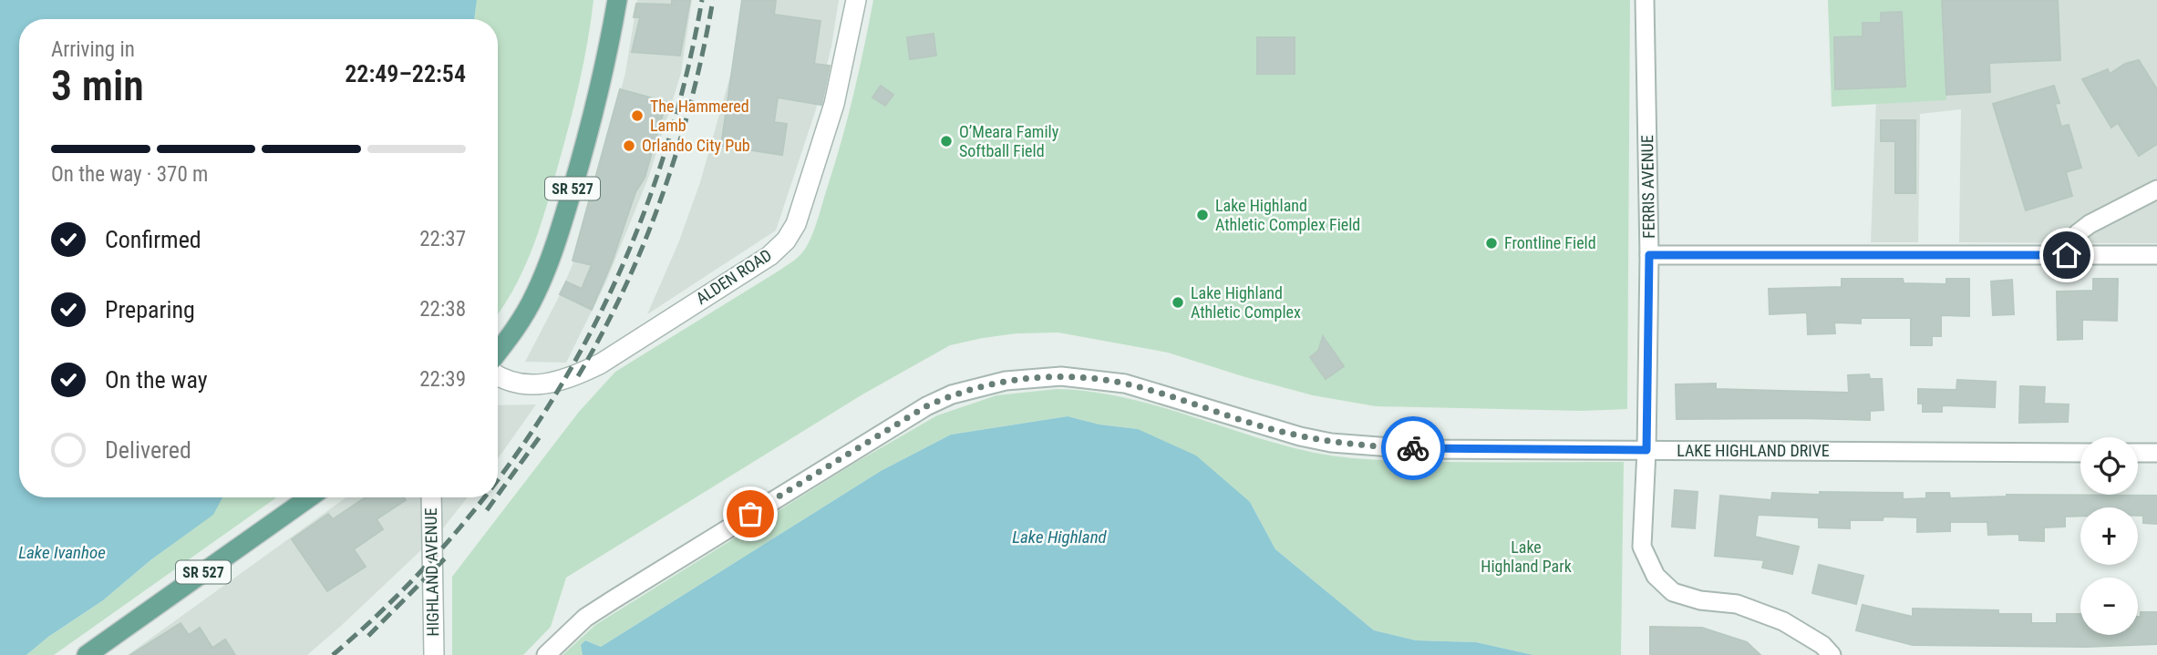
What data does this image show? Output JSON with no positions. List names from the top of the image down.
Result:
{
  "streets": {
    "main road": ["SR 527"],
    "street": [
      "FERRIS AVENUE",
      "ALDEN ROAD",
      "LAKE HIGHLAND DRIVE",
      "HIGHLAND AVENUE"
    ]
  },
  "crossings": [
    ["FERRIS AVENUE", "LAKE HIGHLAND DRIVE"]
  ],
  "water": ["Lake Highland", "Lake Ivanhoe"],
  "parks": ["Lake Highland Park"],
  "places": [
    "The Hammered Lamb",
    "O’Meara Family Softball Field",
    "Orlando City Pub",
    "Lake Highland Athletic Complex Field",
    "Frontline Field",
    "Lake Highland Athletic Complex"
  ],
  "page": {
    "heading": ["3 min", "Arriving in", "22:49–22:54"],
    "bar": "On the way · 370 m",
    "list": [
      ["Confirmed", "22:37"],
      ["Preparing", "22:38"],
      ["On the way", "22:39"],
      "Delivered"
    ],
    "map_buttons": ["+", "−"]
  }
}
